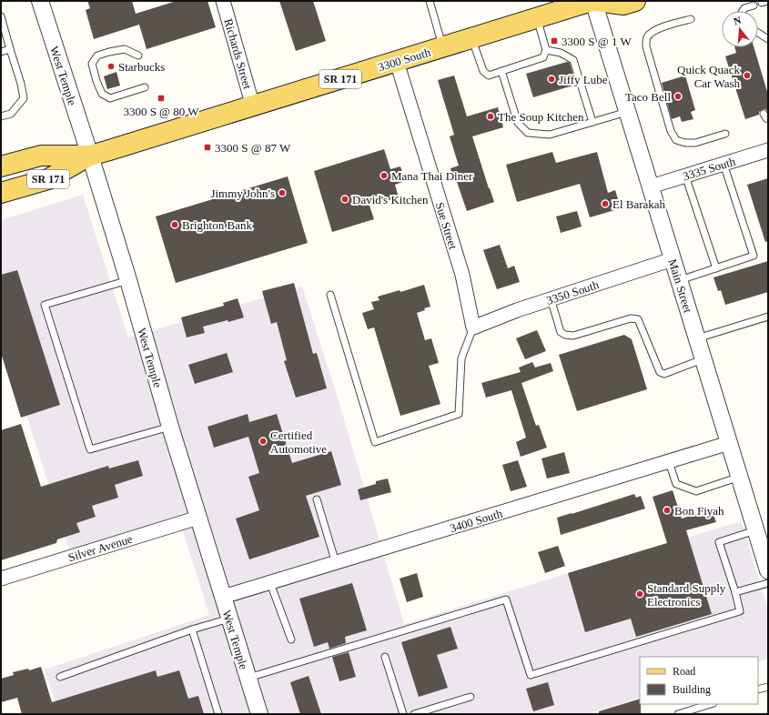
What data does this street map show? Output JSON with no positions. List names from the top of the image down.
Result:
{
  "streets": {
    "main road": ["3300 South", "SR 171"],
    "street": [
      "Richards Street",
      "West Temple",
      "3335 South",
      "Sue Street",
      "Main Street",
      "3350 South",
      "3400 South",
      "Silver Avenue"
    ]
  },
  "crossings": [
    ["Richards Street", "3300 South"],
    ["3300 South", "West Temple"],
    ["3300 South", "Sue Street"],
    ["3300 South", "Main Street"],
    ["West Temple", "3400 South"],
    ["West Temple", "Silver Avenue"],
    ["3335 South", "Main Street"],
    ["Sue Street", "3350 South"],
    ["Main Street", "3350 South"],
    ["Main Street", "3400 South"]
  ],
  "places": {
    "transit": ["3300 S @ 1 W", "3300 S @ 80 W", "3300 S @ 87 W"],
    "other": [
      "Starbucks",
      "Quick Quack Car Wash",
      "Jiffy Lube",
      "Taco Bell",
      "The Soup Kitchen",
      "Mana Thai Diner",
      "Jimmy John's",
      "David's Kitchen",
      "El Barakah",
      "Brighton Bank",
      "Certified Automotive",
      "Bon Fiyah",
      "Standard Supply Electronics"
    ]
  },
  "legend": ["Road", "Building"],
  "north": "top"
}
